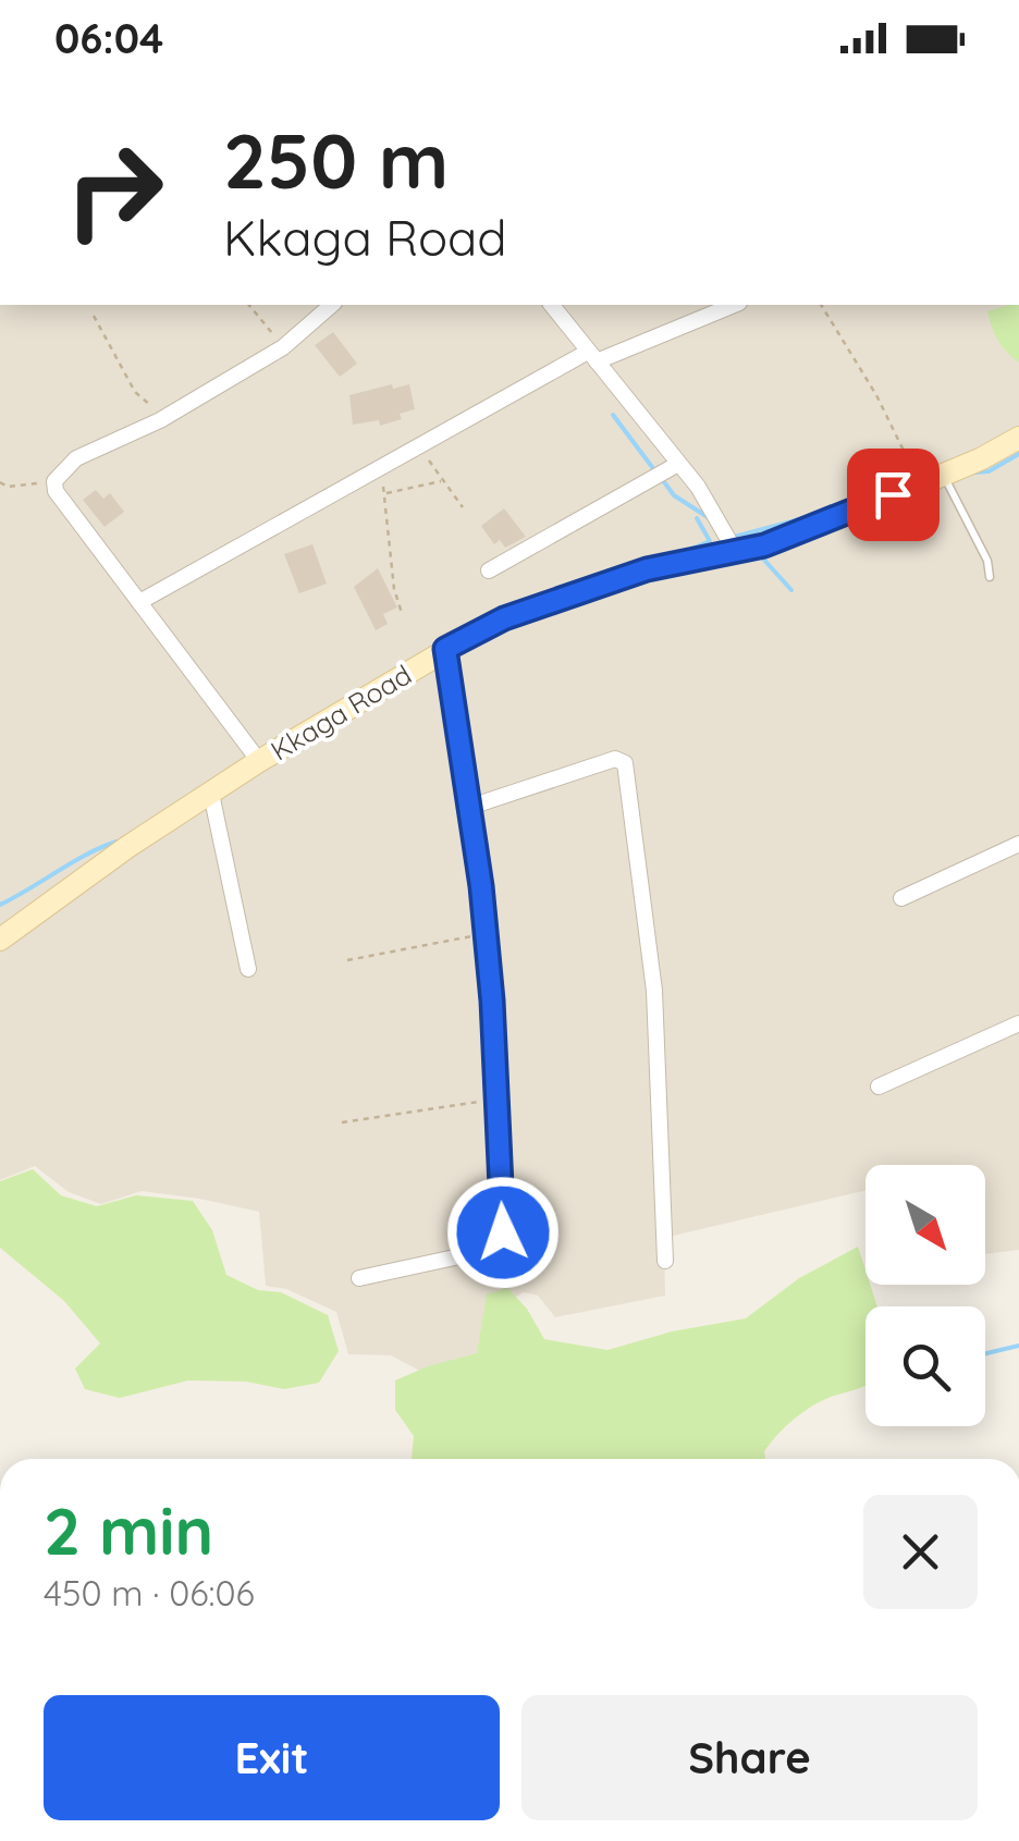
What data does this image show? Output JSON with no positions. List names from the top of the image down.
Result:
{
  "streets": {
    "street": ["Kkaga Road"]
  },
  "north": "bottom right",
  "page": {
    "status": "06:04",
    "turn": ["250 m", "Kkaga Road"],
    "heading": ["2 min", "450 m · 06:06"],
    "buttons": ["Exit", "Share"]
  }
}
